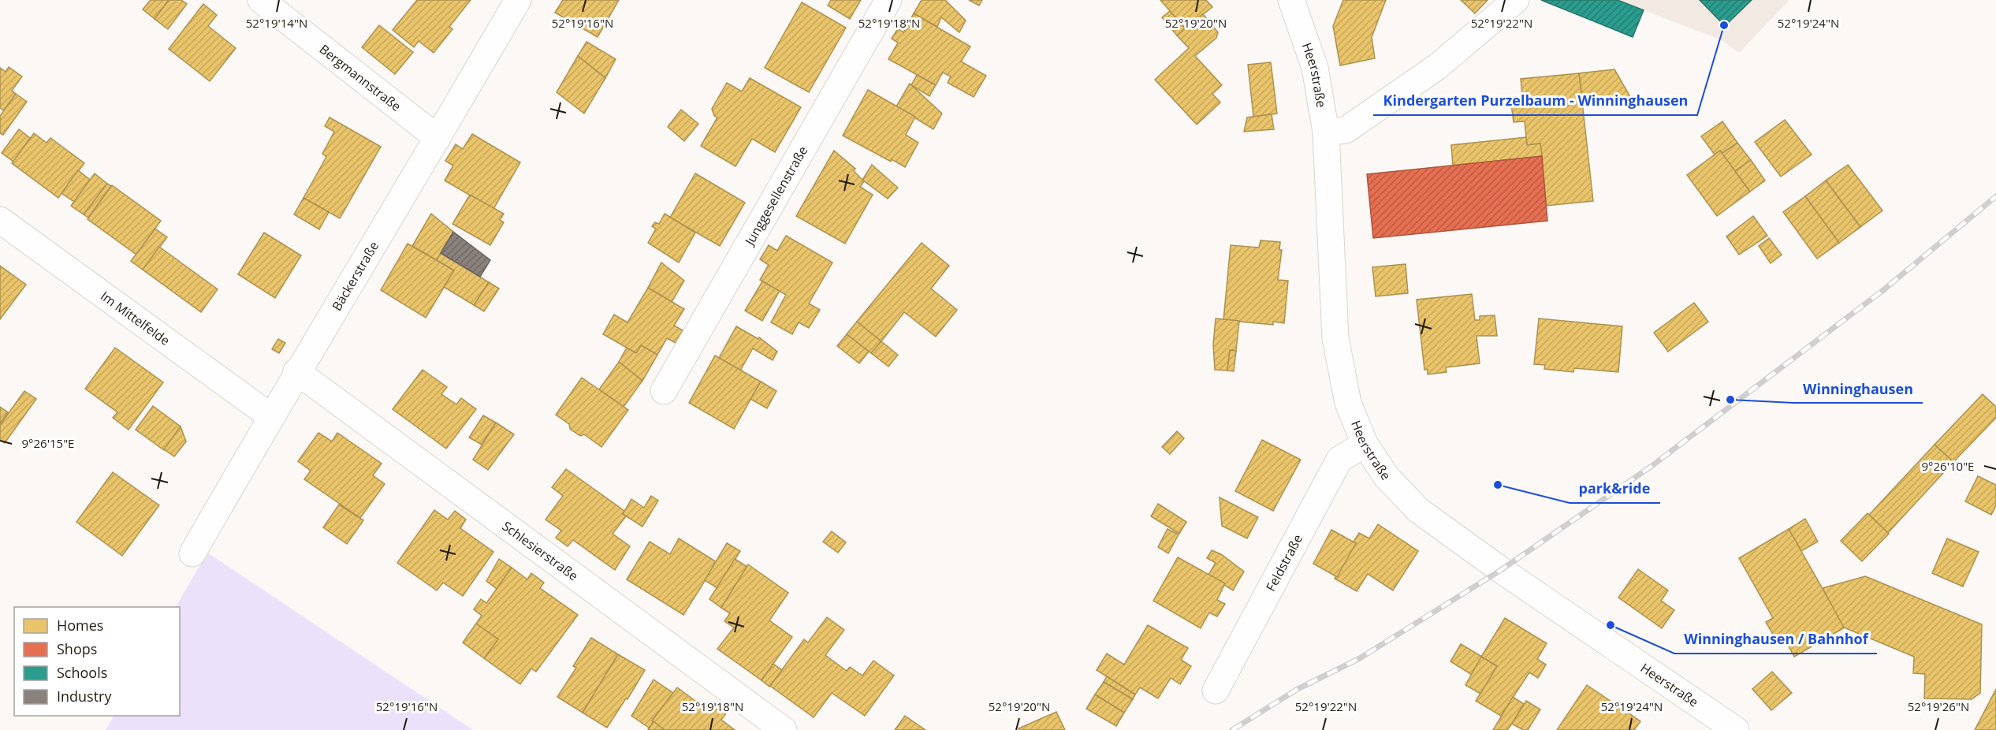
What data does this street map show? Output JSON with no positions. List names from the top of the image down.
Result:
{
  "streets": {
    "street": [
      "Heerstraße",
      "Bergmannstraße",
      "Junggesellenstraße",
      "Bäckerstraße",
      "Im Mittelfelde",
      "Schlesierstraße",
      "Feldstraße"
    ]
  },
  "crossings": [
    ["Heerstraße", "Feldstraße"],
    ["Bergmannstraße", "Bäckerstraße"],
    ["Bäckerstraße", "Im Mittelfelde"],
    ["Bäckerstraße", "Schlesierstraße"]
  ],
  "places": [
    "Kindergarten Purzelbaum - Winninghausen",
    "Winninghausen",
    "park&ride",
    "Winninghausen / Bahnhof"
  ],
  "legend": [
    "Homes",
    "Shops",
    "Schools",
    "Industry"
  ],
  "coordinates": [
    "52°19'22\"N",
    "52°19'14\"N",
    "52°19'16\"N",
    "52°19'18\"N",
    "52°19'20\"N",
    "52°19'24\"N",
    "9°26'15\"E",
    "9°26'10\"E",
    "52°19'26\"N"
  ]
}
